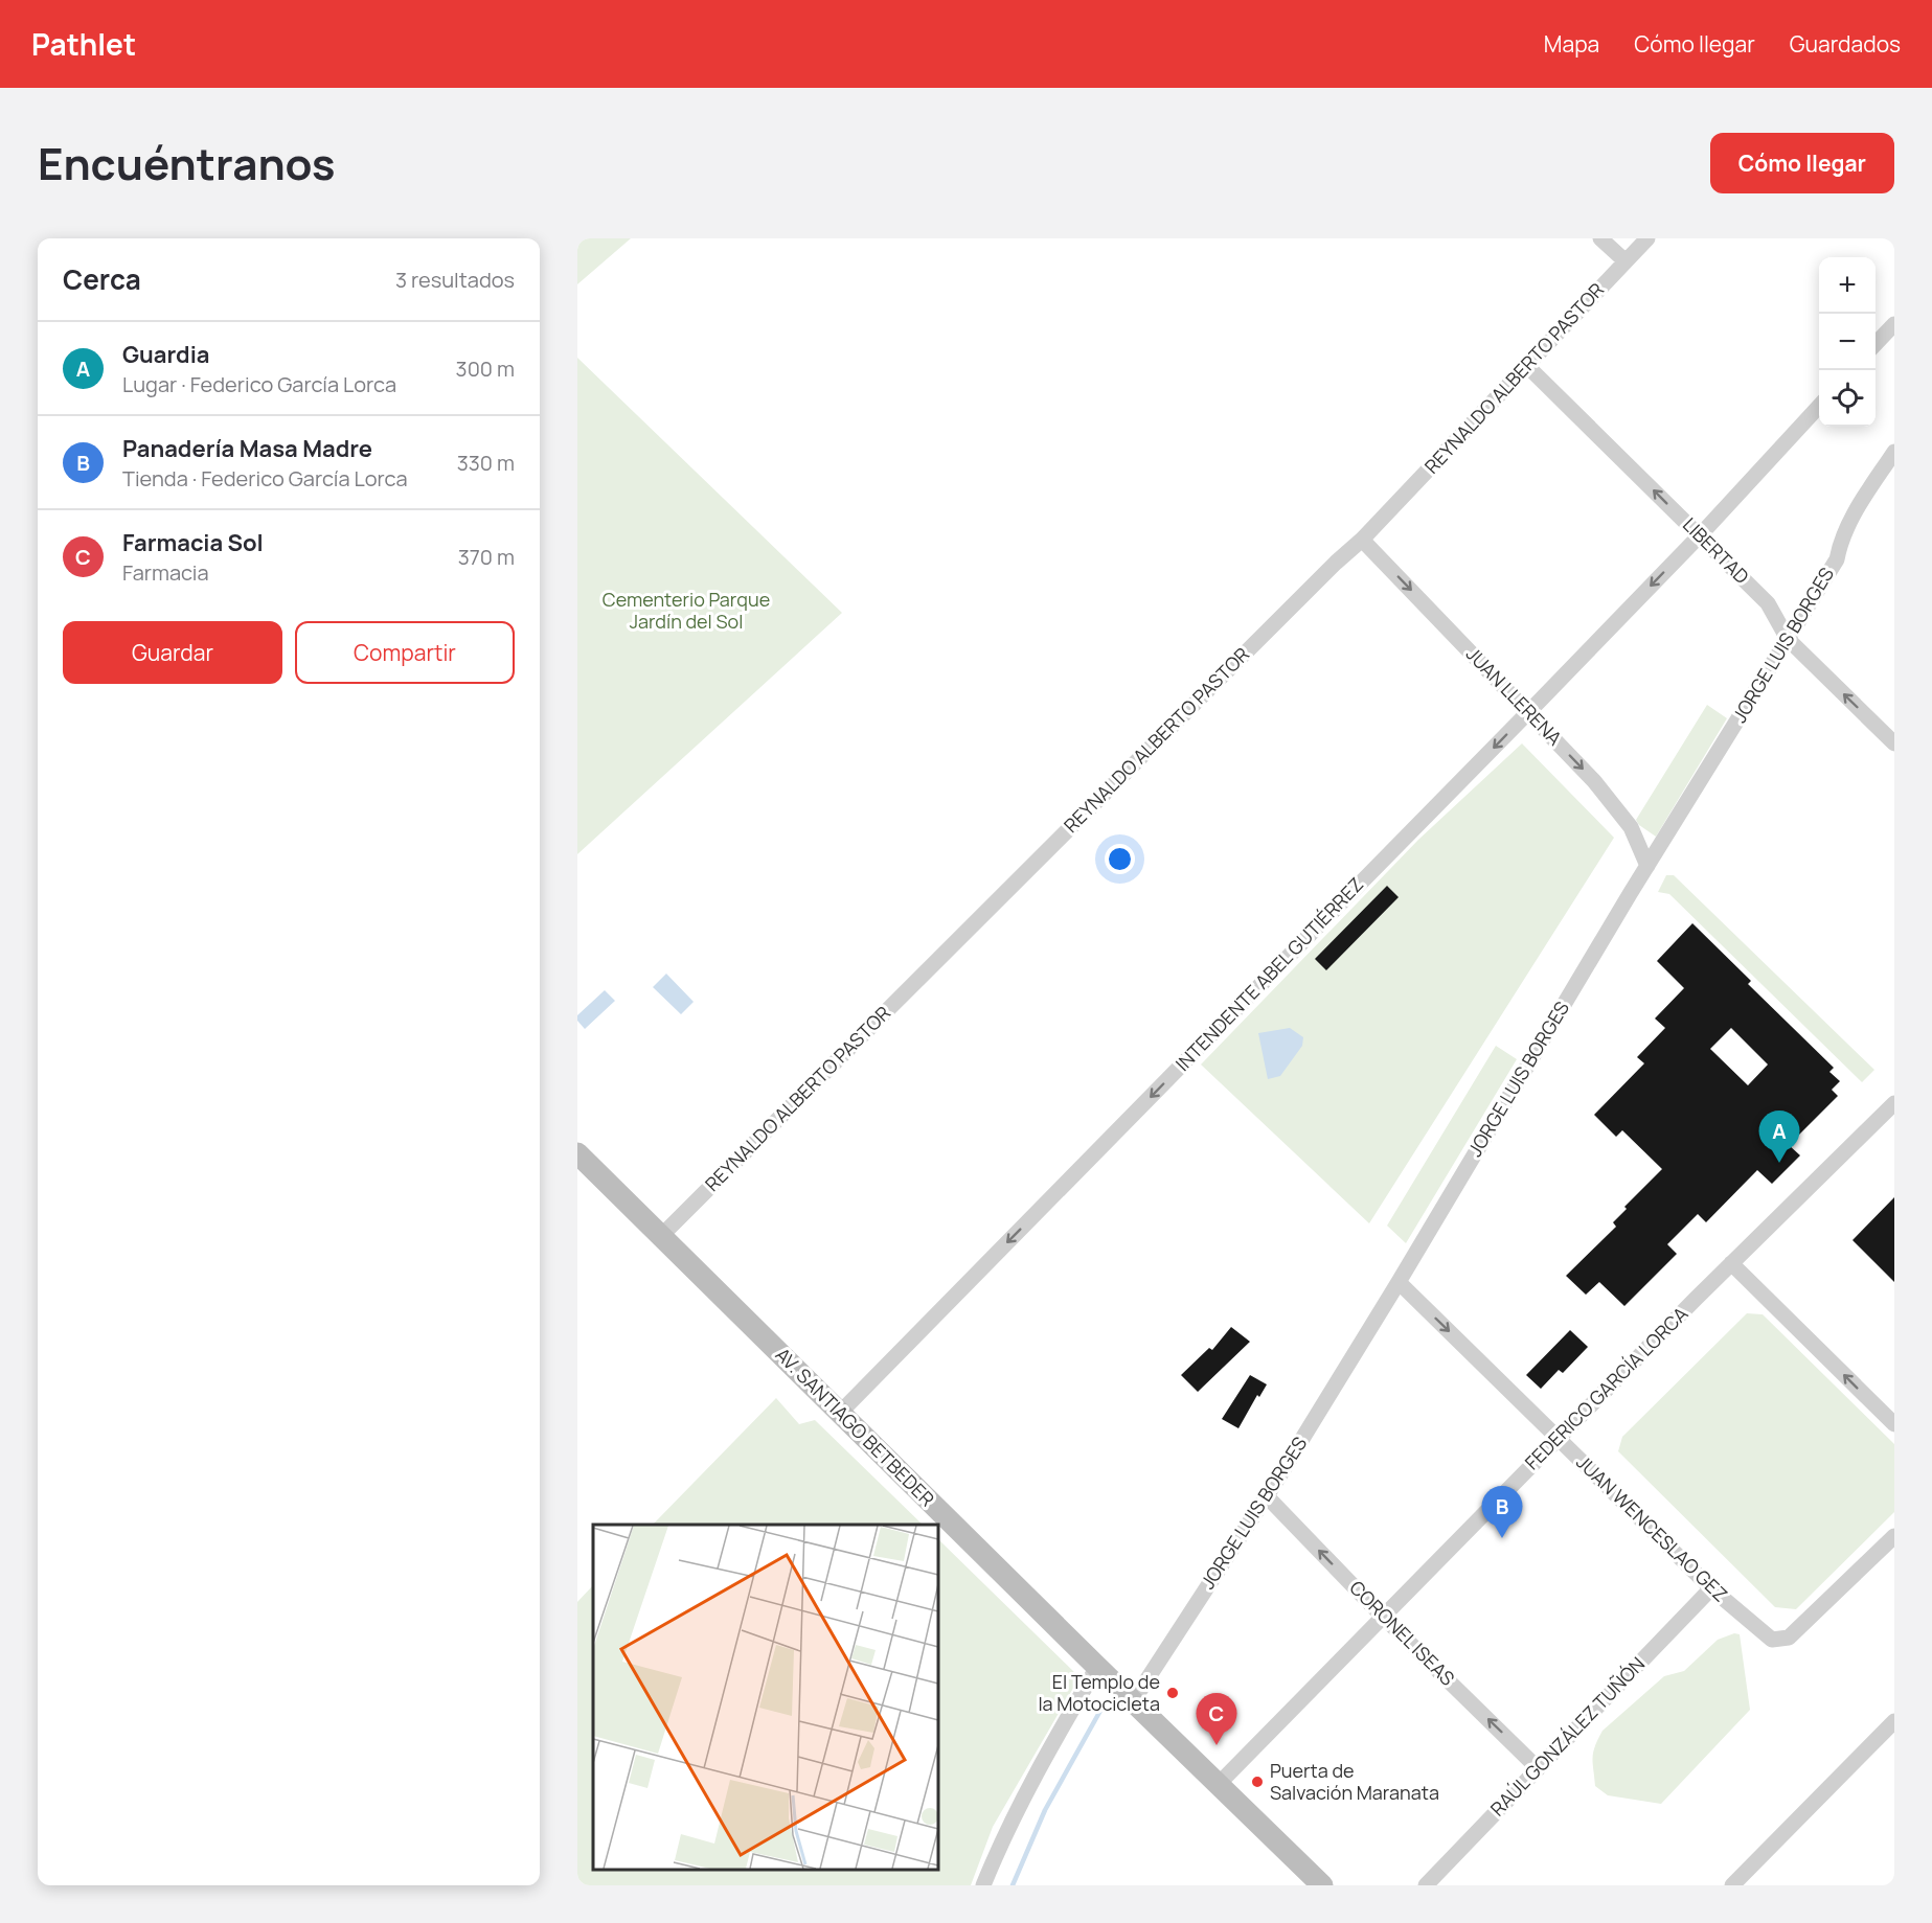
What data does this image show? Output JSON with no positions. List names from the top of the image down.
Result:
{
  "streets": {
    "main road": ["AV. SANTIAGO BETBEDER"],
    "street": [
      "REYNALDO ALBERTO PASTOR",
      "LIBERTAD",
      "JORGE LUIS BORGES",
      "JUAN LLERENA",
      "INTENDENTE ABEL GUTIÉRREZ",
      "FEDERICO GARCÍA LORCA",
      "JUAN WENCESLAO GEZ",
      "CORONEL ISEAS",
      "RAÚL GONZÁLEZ TUÑÓN"
    ]
  },
  "crossings": [
    ["REYNALDO ALBERTO PASTOR", "LIBERTAD"],
    ["REYNALDO ALBERTO PASTOR", "JUAN LLERENA"],
    ["REYNALDO ALBERTO PASTOR", "AV. SANTIAGO BETBEDER"],
    ["LIBERTAD", "JORGE LUIS BORGES"],
    ["LIBERTAD", "INTENDENTE ABEL GUTIÉRREZ"],
    ["JORGE LUIS BORGES", "JUAN LLERENA"],
    ["JORGE LUIS BORGES", "AV. SANTIAGO BETBEDER"],
    ["JORGE LUIS BORGES", "JUAN WENCESLAO GEZ"],
    ["JORGE LUIS BORGES", "CORONEL ISEAS"],
    ["JUAN LLERENA", "INTENDENTE ABEL GUTIÉRREZ"],
    ["INTENDENTE ABEL GUTIÉRREZ", "AV. SANTIAGO BETBEDER"],
    ["FEDERICO GARCÍA LORCA", "AV. SANTIAGO BETBEDER"],
    ["FEDERICO GARCÍA LORCA", "JUAN WENCESLAO GEZ"],
    ["FEDERICO GARCÍA LORCA", "CORONEL ISEAS"],
    ["JUAN WENCESLAO GEZ", "RAÚL GONZÁLEZ TUÑÓN"],
    ["CORONEL ISEAS", "RAÚL GONZÁLEZ TUÑÓN"]
  ],
  "one_way": [
    "LIBERTAD",
    "JUAN LLERENA",
    "INTENDENTE ABEL GUTIÉRREZ",
    "CORONEL ISEAS"
  ],
  "parks": ["Cementerio Parque Jardín del Sol"],
  "places": ["El Templo de la Motocicleta", "Puerta de Salvación Maranata"],
  "page": {
    "header": "Pathlet",
    "nav": ["Mapa", "Cómo llegar", "Guardados"],
    "title": "Encuéntranos",
    "buttons": [
      "Cómo llegar",
      ["Guardar", "Compartir"]
    ],
    "heading": ["Cerca", "3 resultados"],
    "map_buttons": ["+", "−"],
    "list": [
      {
        "mark": "A",
        "name": "Guardia",
        "note": "Lugar · Federico García Lorca",
        "value": "300 m"
      },
      {
        "mark": "B",
        "name": "Panadería Masa Madre",
        "note": "Tienda · Federico García Lorca",
        "value": "330 m"
      },
      {
        "mark": "C",
        "name": "Farmacia Sol",
        "note": "Farmacia",
        "value": "370 m"
      }
    ],
    "pins": ["A", "B", "C"]
  }
}
